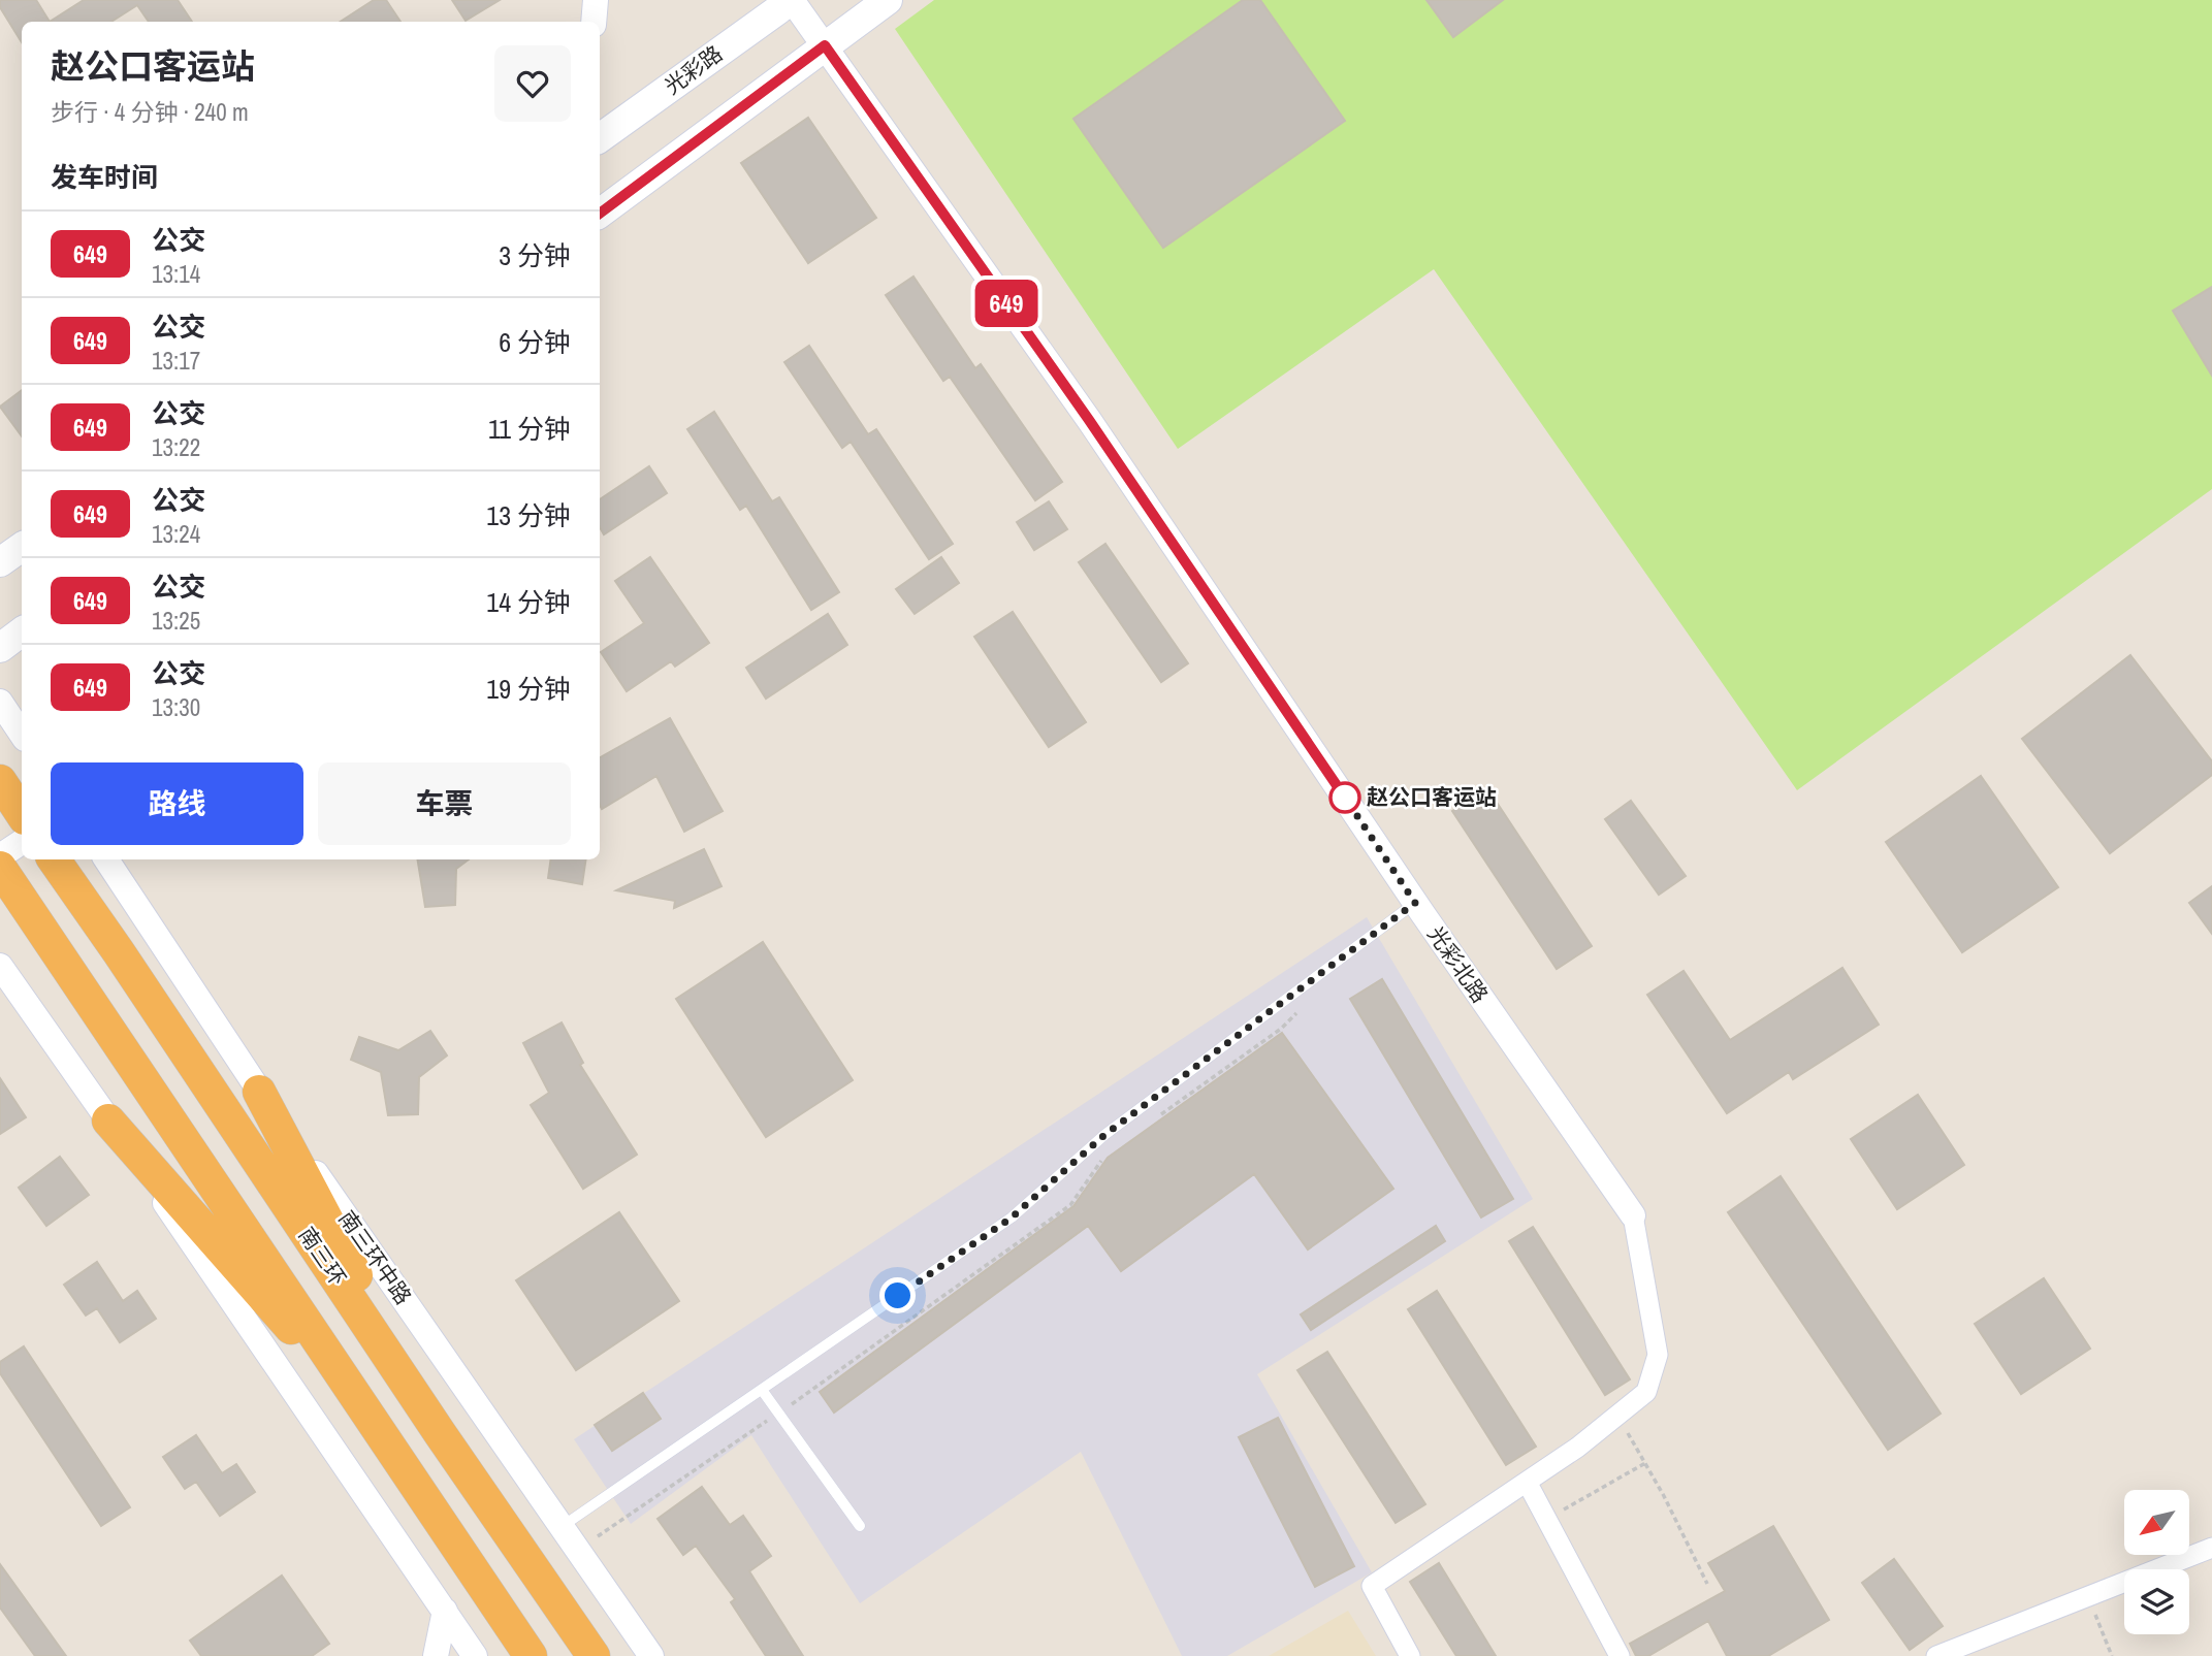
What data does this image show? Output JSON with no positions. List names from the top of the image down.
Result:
{
  "streets": {
    "highway": ["南三环"],
    "main road": ["光彩路"],
    "street": ["光彩北路", "南三环中路"]
  },
  "crossings": [
    ["光彩路", "光彩北路"]
  ],
  "places": ["赵公口客运站"],
  "lines": ["bus line 649"],
  "north": "bottom left",
  "page": {
    "on_map": "649",
    "heading": [
      ["赵公口客运站", "步行 · 4 分钟 · 240 m"],
      "发车时间"
    ],
    "list": [
      {
        "mark": "649",
        "name": "公交",
        "note": "13:14",
        "value": "3 分钟"
      },
      {
        "mark": "649",
        "name": "公交",
        "note": "13:17",
        "value": "6 分钟"
      },
      {
        "mark": "649",
        "name": "公交",
        "note": "13:22",
        "value": "11 分钟"
      },
      {
        "mark": "649",
        "name": "公交",
        "note": "13:24",
        "value": "13 分钟"
      },
      {
        "mark": "649",
        "name": "公交",
        "note": "13:25",
        "value": "14 分钟"
      },
      {
        "mark": "649",
        "name": "公交",
        "note": "13:30",
        "value": "19 分钟"
      }
    ],
    "buttons": ["路线", "车票"]
  }
}
